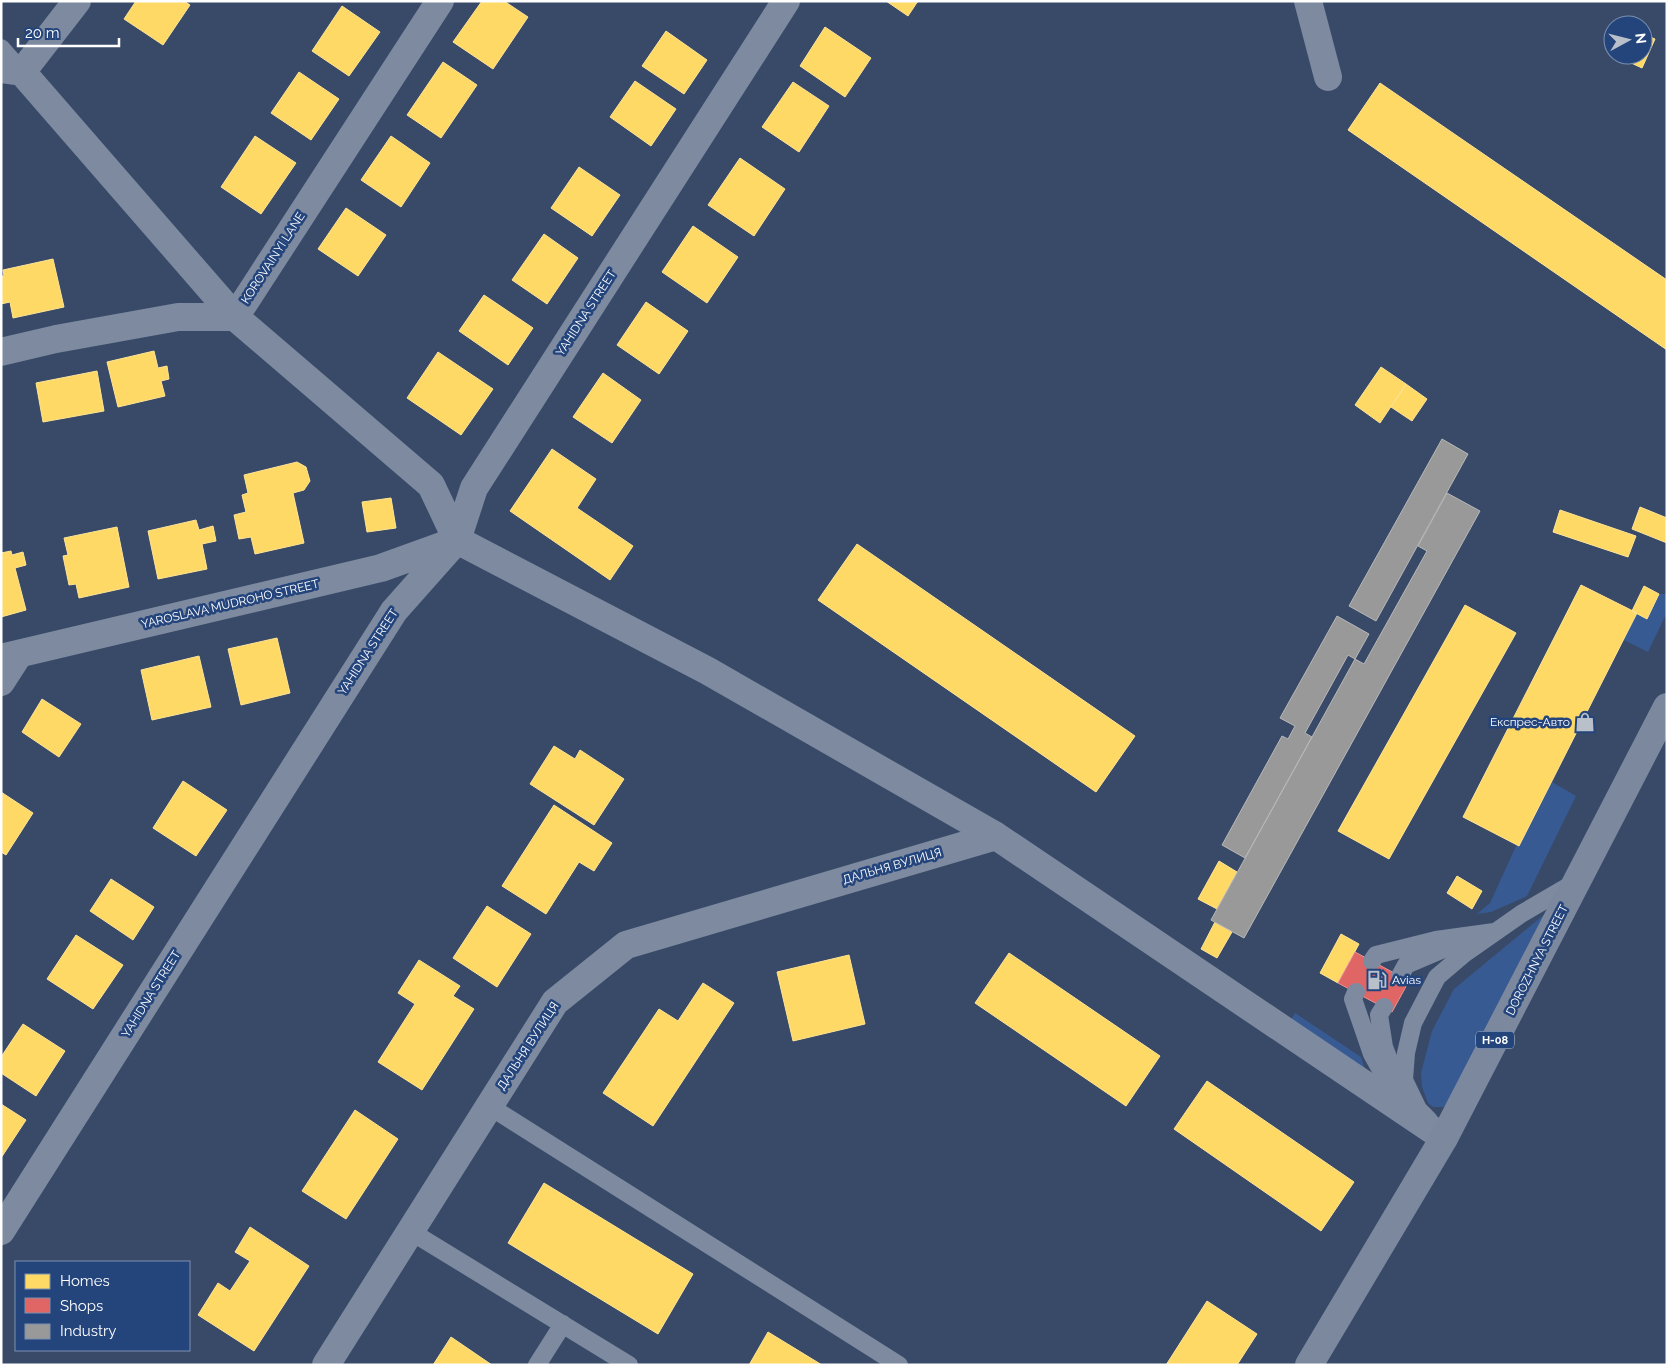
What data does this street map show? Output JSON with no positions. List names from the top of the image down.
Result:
{
  "streets": {
    "main road": ["DOROZHNYA STREET", "Н-08"],
    "street": [
      "KOROVAINYI LANE",
      "YAHIDNA STREET",
      "YAROSLAVA MUDROHO STREET",
      "ДАЛЬНЯ ВУЛИЦЯ"
    ]
  },
  "crossings": [
    ["YAHIDNA STREET", "YAROSLAVA MUDROHO STREET"]
  ],
  "places": {
    "shop": ["Експрес-Авто"],
    "fuel station": ["Avias"]
  },
  "legend": ["Homes", "Shops", "Industry"],
  "scale_bar": "20 m",
  "north": "right"
}
